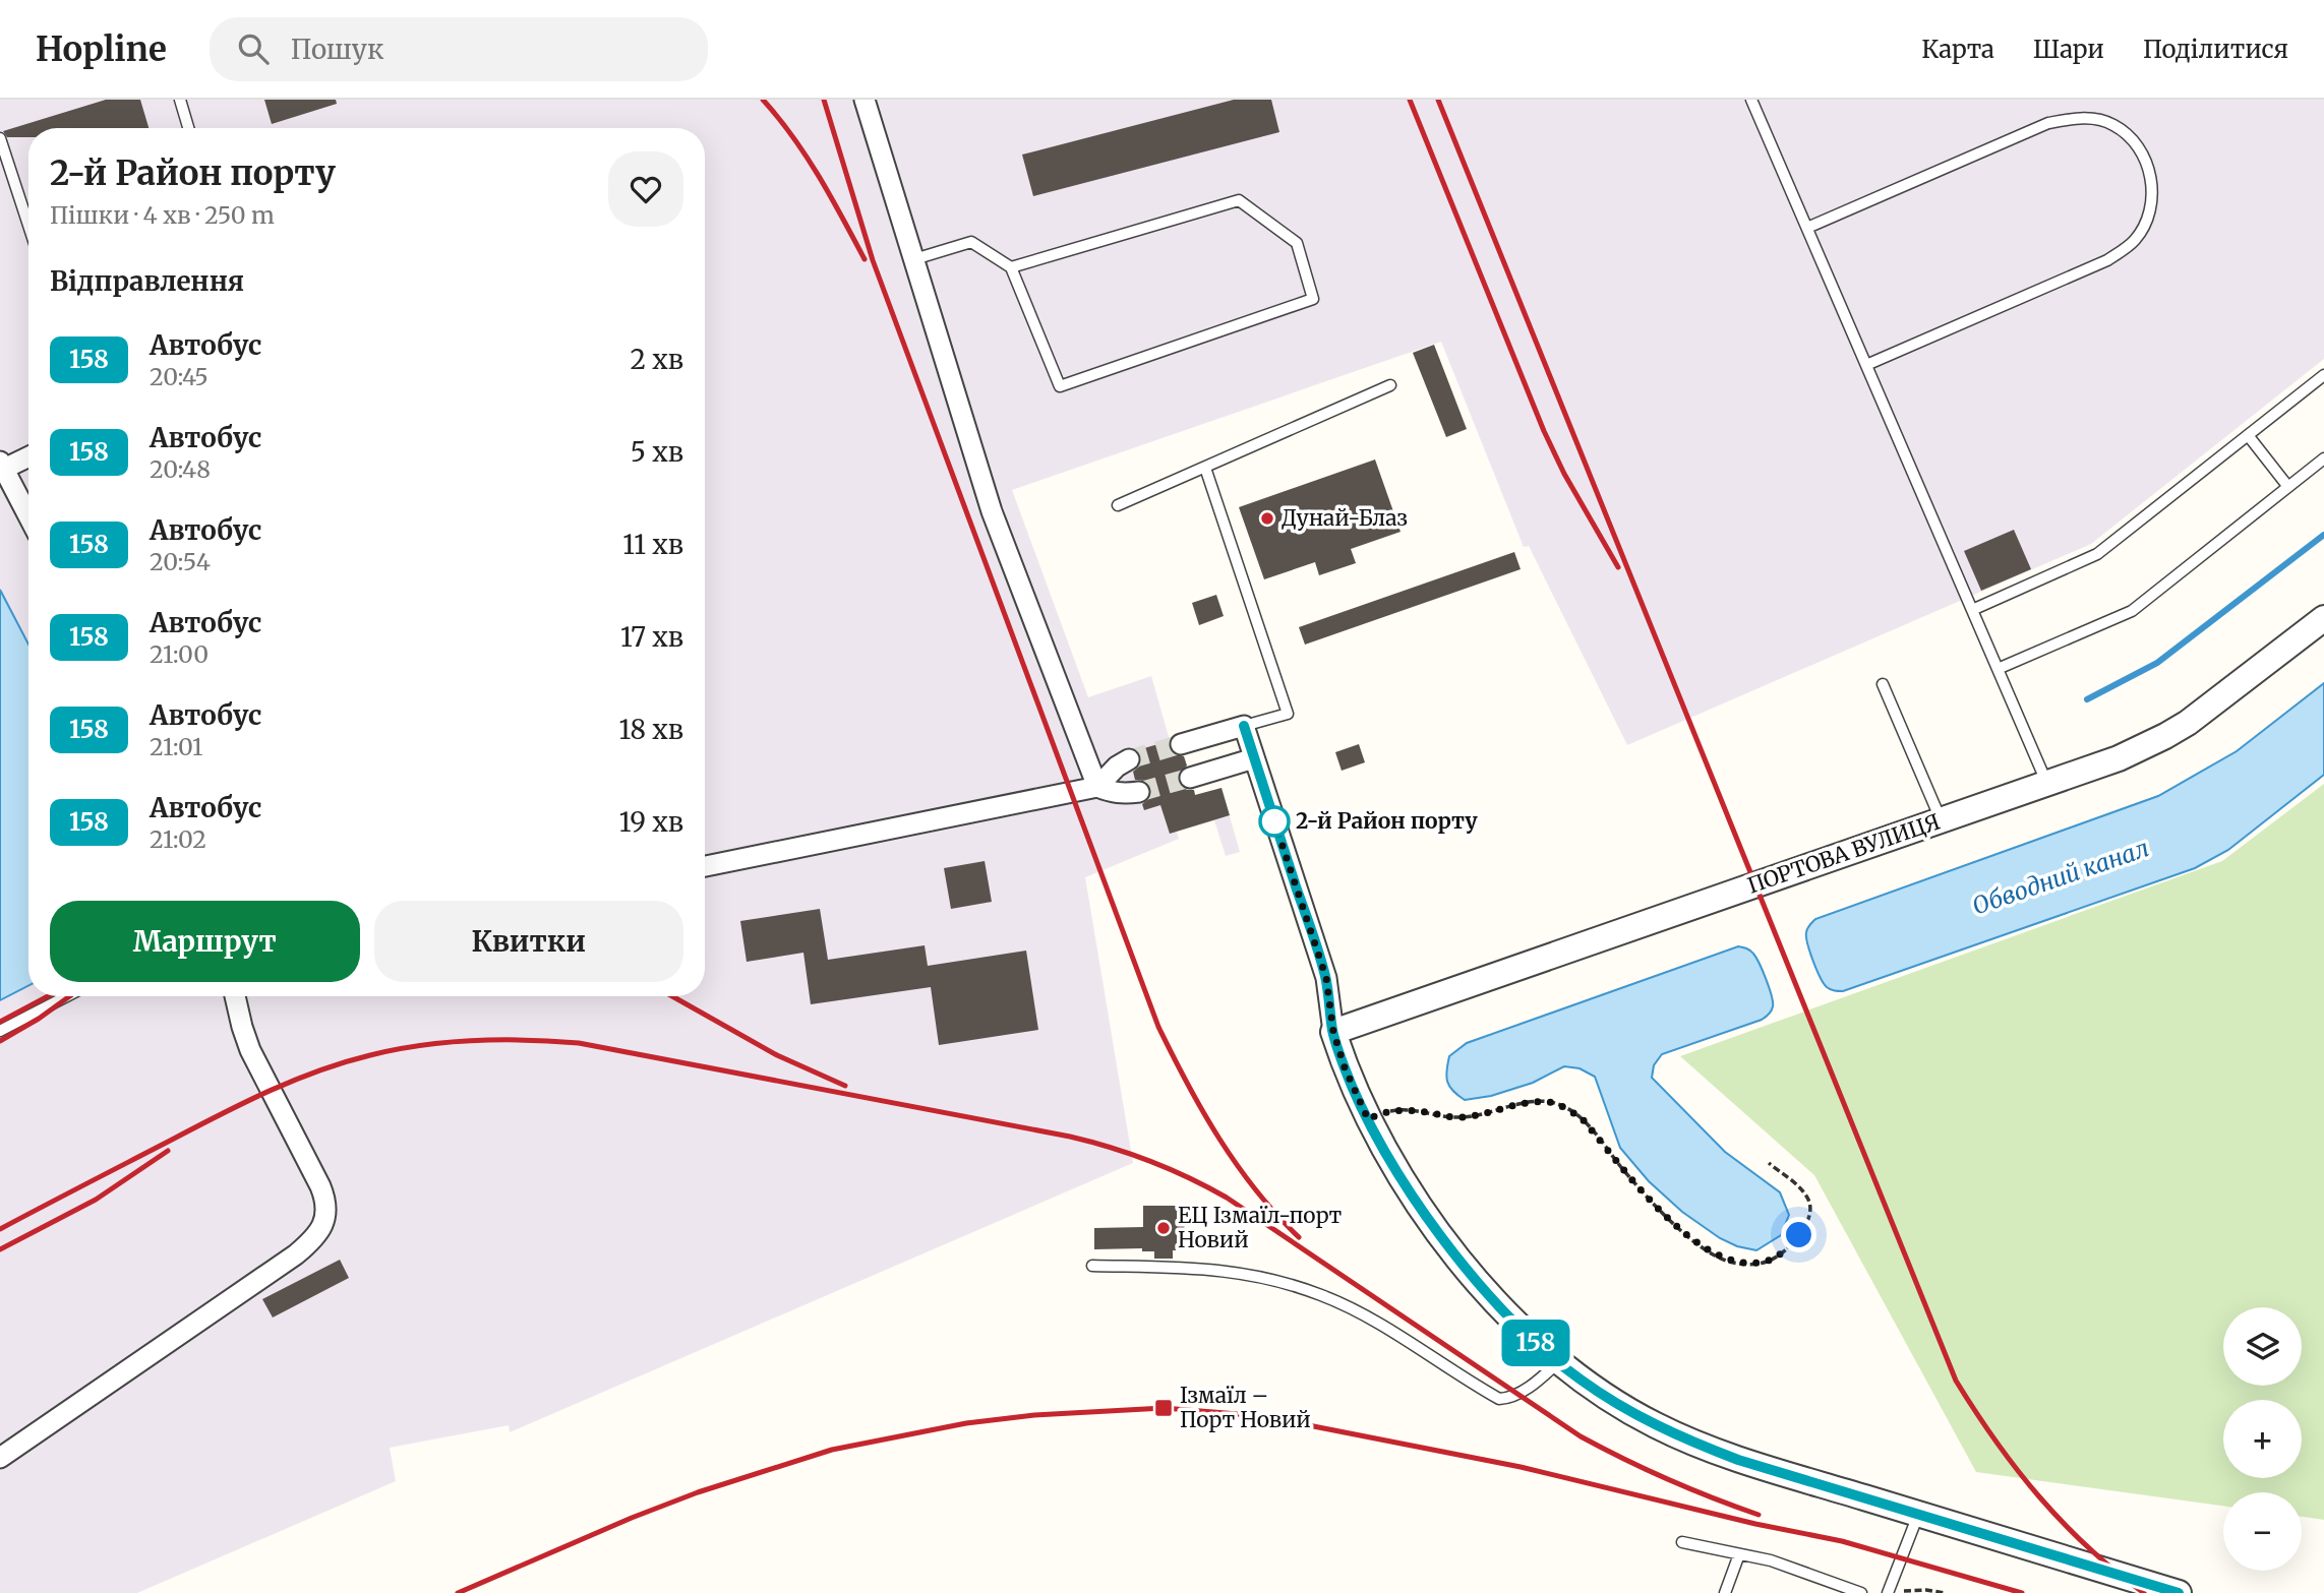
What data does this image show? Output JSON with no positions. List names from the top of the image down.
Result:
{
  "streets": {
    "street": ["ПОРТОВА ВУЛИЦЯ"]
  },
  "water": ["Обводний канал"],
  "places": {
    "other": ["Дунай-Блаз", "2-й Район порту", "ЕЦ Ізмаїл-порт Новий"],
    "transit": ["Ізмаїл – Порт Новий"]
  },
  "lines": ["bus line 158"],
  "page": {
    "header": "Hopline",
    "search": "Пошук",
    "nav": ["Карта", "Шари", "Поділитися"],
    "on_map": "158",
    "heading": [
      ["2-й Район порту", "Пішки · 4 хв · 250 m"],
      "Відправлення"
    ],
    "list": [
      {
        "mark": "158",
        "name": "Автобус",
        "note": "20:45",
        "value": "2 хв"
      },
      {
        "mark": "158",
        "name": "Автобус",
        "note": "20:48",
        "value": "5 хв"
      },
      {
        "mark": "158",
        "name": "Автобус",
        "note": "20:54",
        "value": "11 хв"
      },
      {
        "mark": "158",
        "name": "Автобус",
        "note": "21:00",
        "value": "17 хв"
      },
      {
        "mark": "158",
        "name": "Автобус",
        "note": "21:01",
        "value": "18 хв"
      },
      {
        "mark": "158",
        "name": "Автобус",
        "note": "21:02",
        "value": "19 хв"
      }
    ],
    "buttons": ["Маршрут", "Квитки"],
    "map_buttons": ["+", "−"]
  }
}
